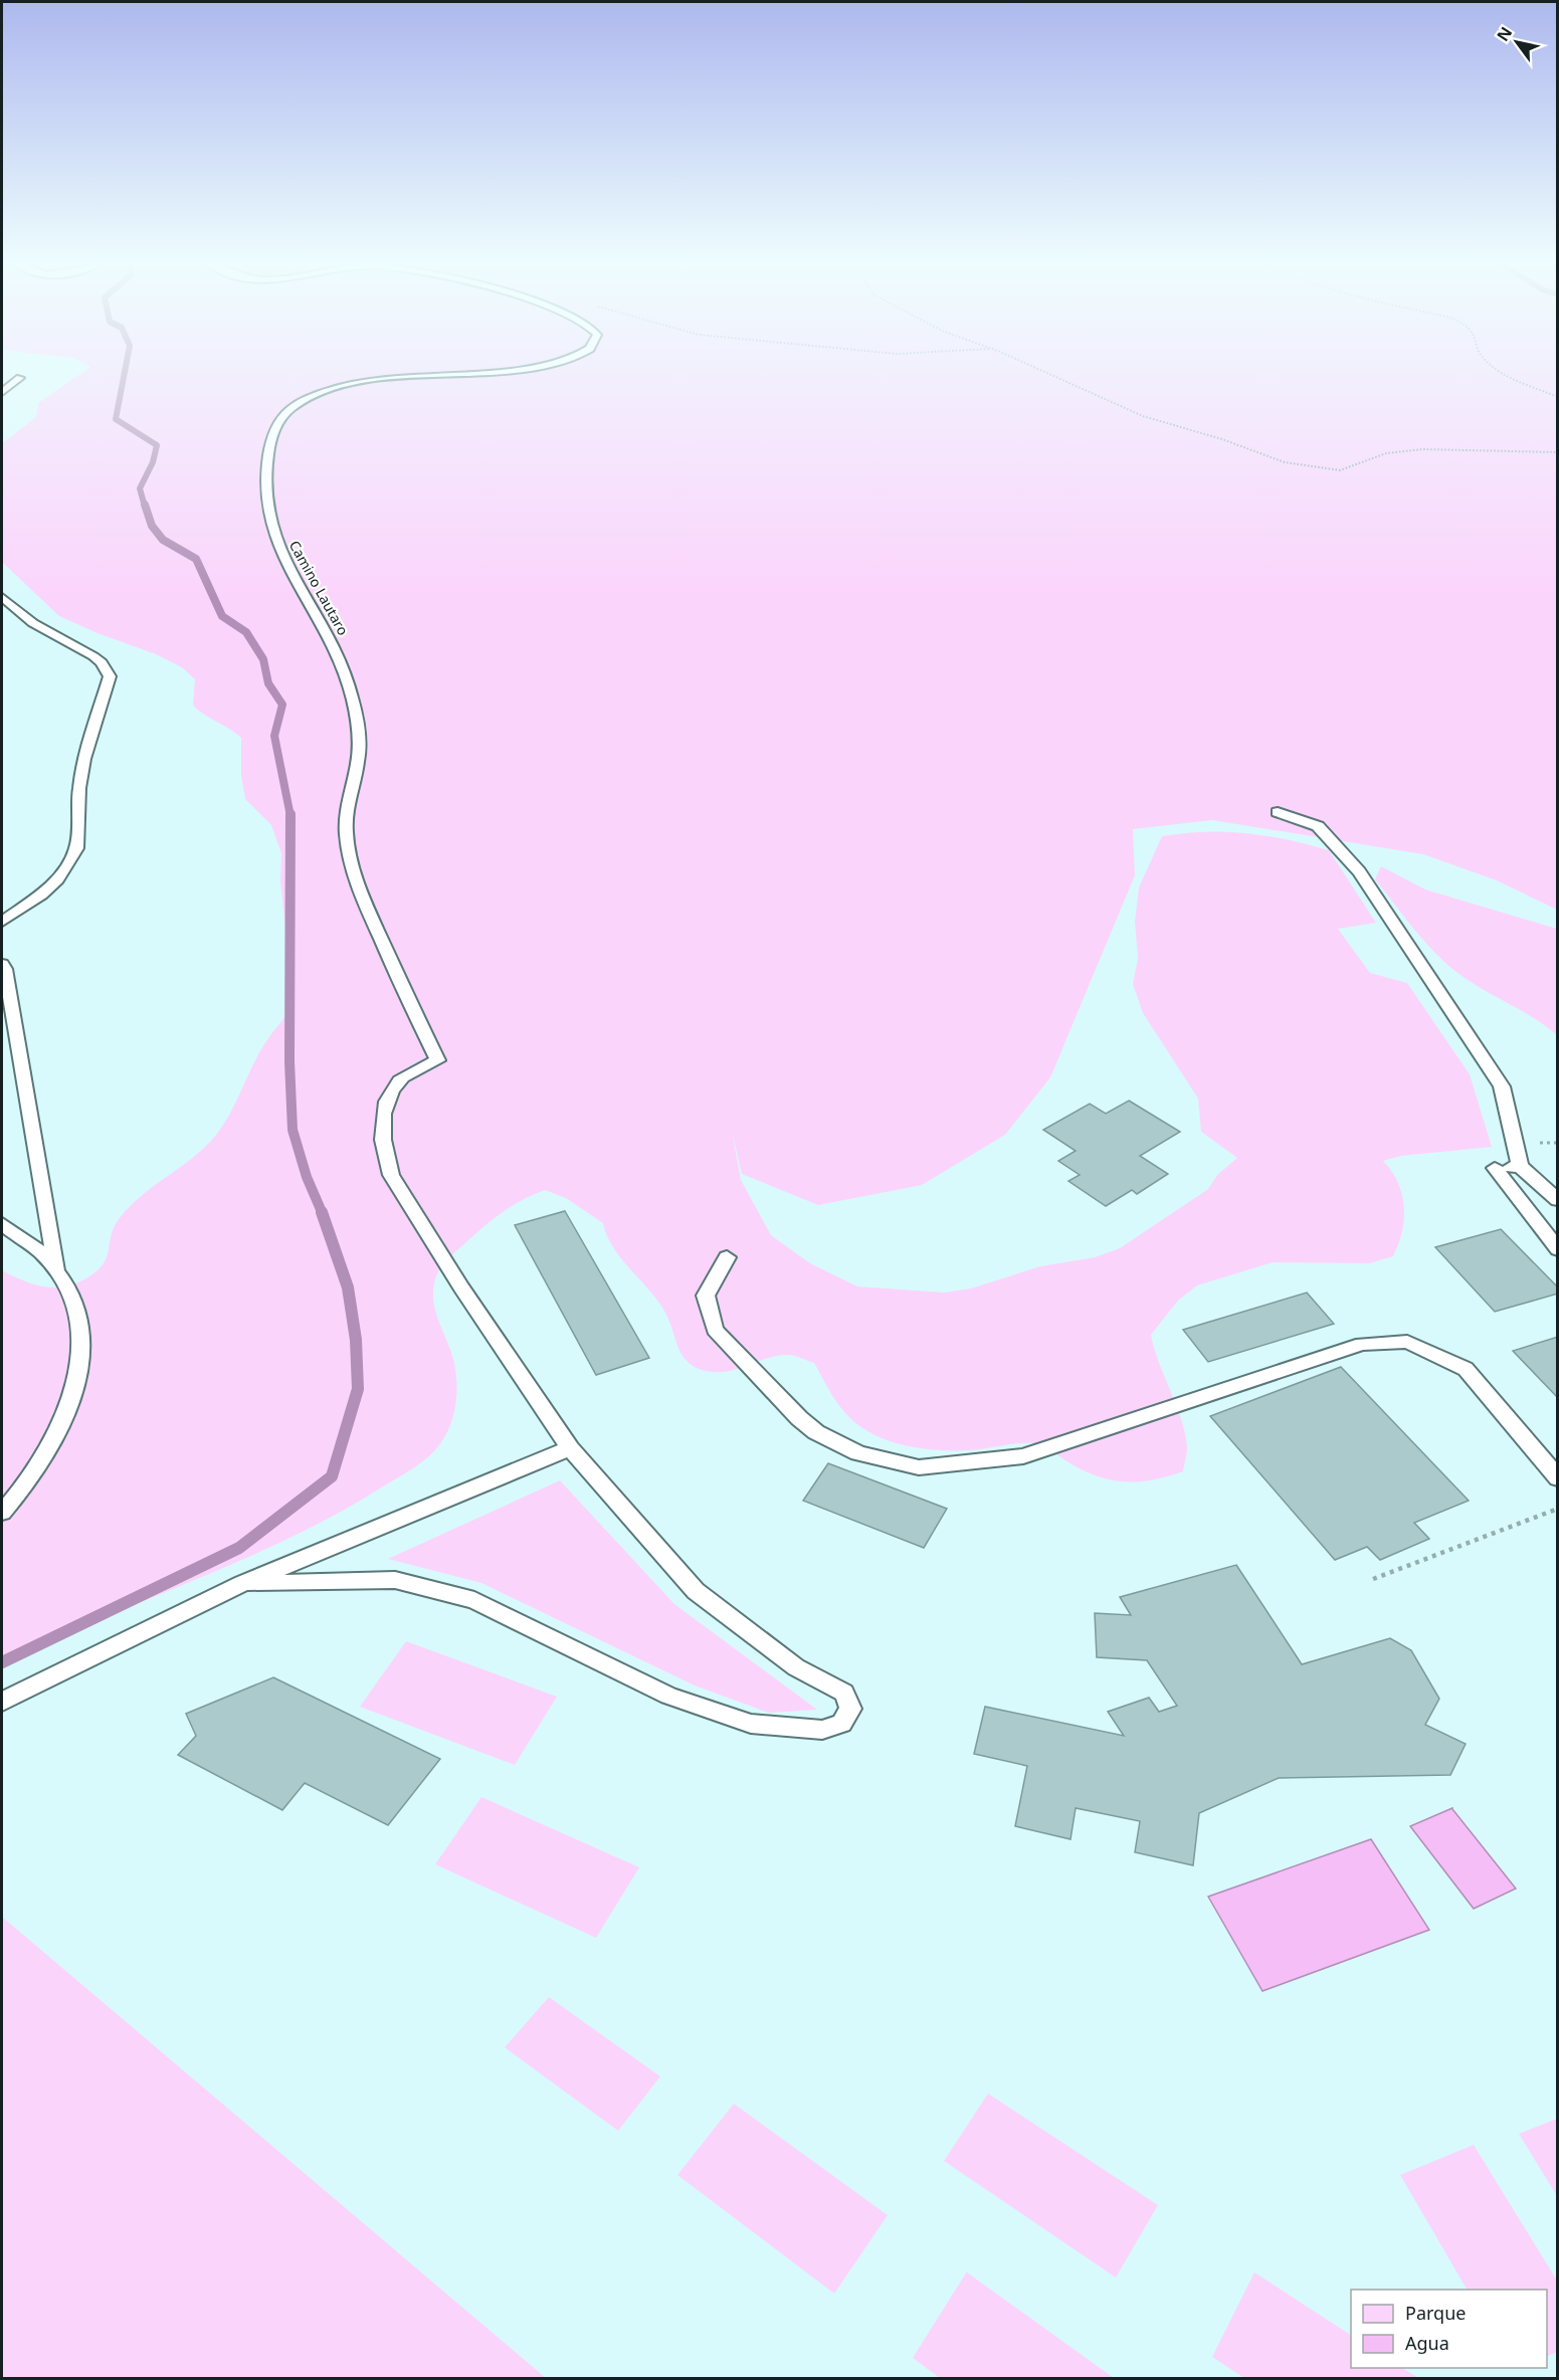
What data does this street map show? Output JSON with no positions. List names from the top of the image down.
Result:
{
  "streets": {
    "lane": ["Camino Lautaro"]
  },
  "legend": ["Parque", "Agua"],
  "north": "top left"
}
